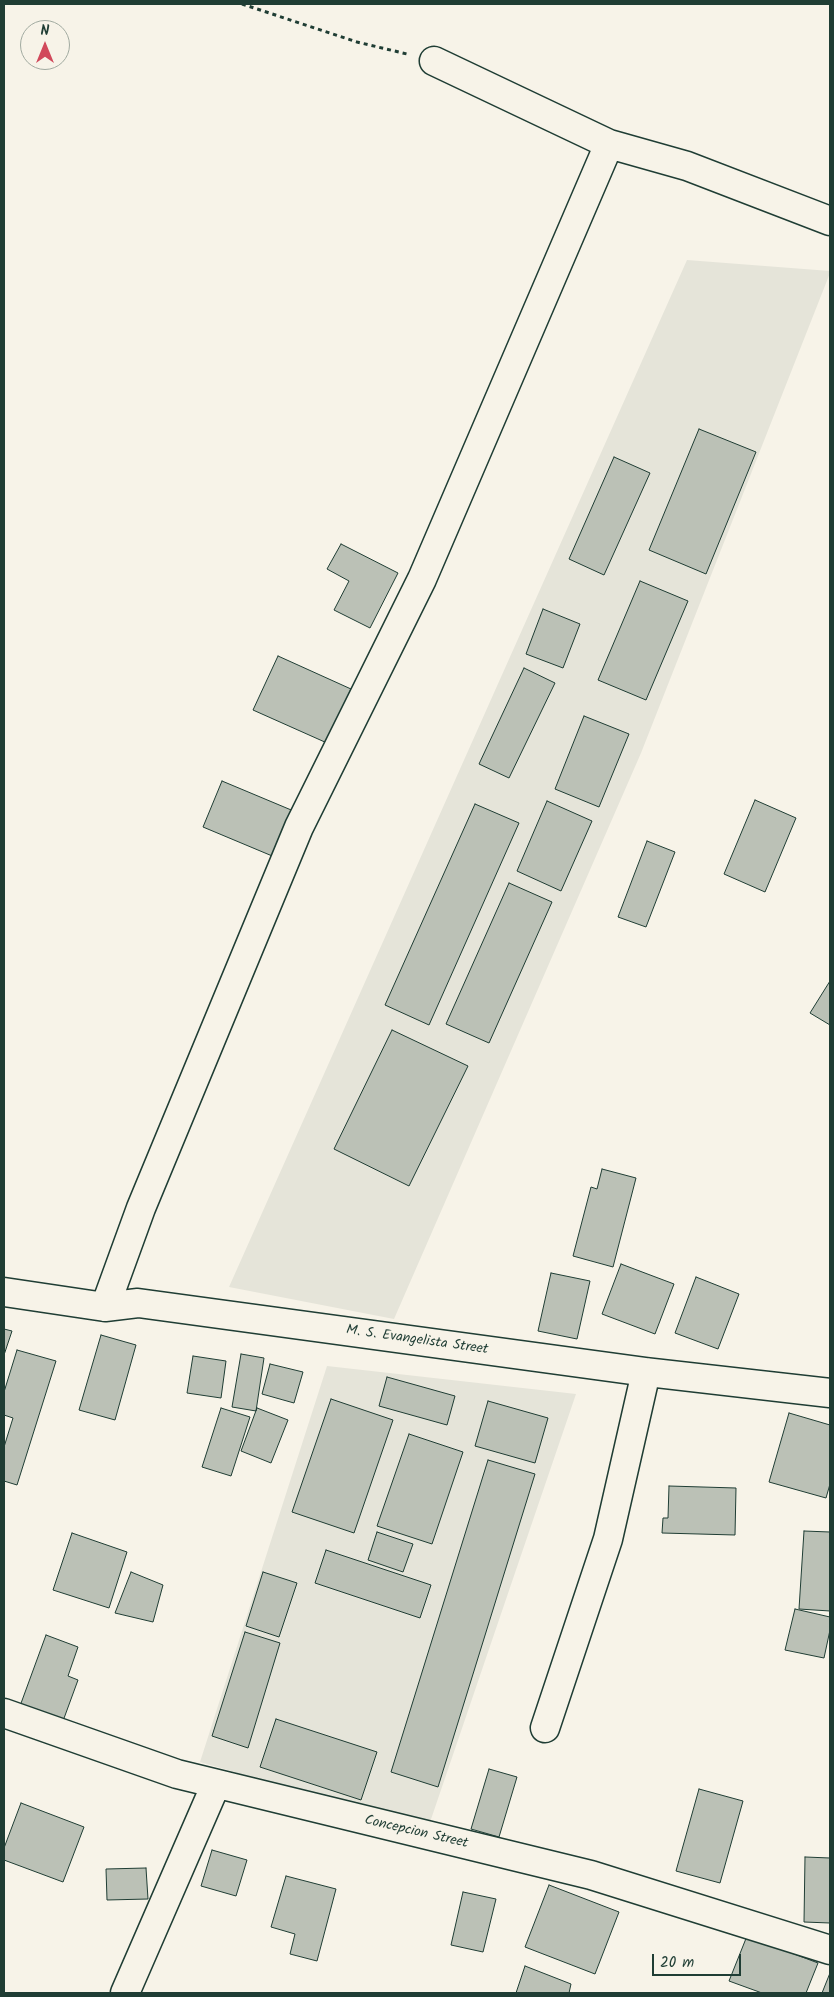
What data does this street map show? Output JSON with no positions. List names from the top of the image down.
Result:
{
  "streets": {
    "street": ["M. S. Evangelista Street", "Concepcion Street"]
  },
  "scale_bar": "20 m",
  "north": "top"
}
